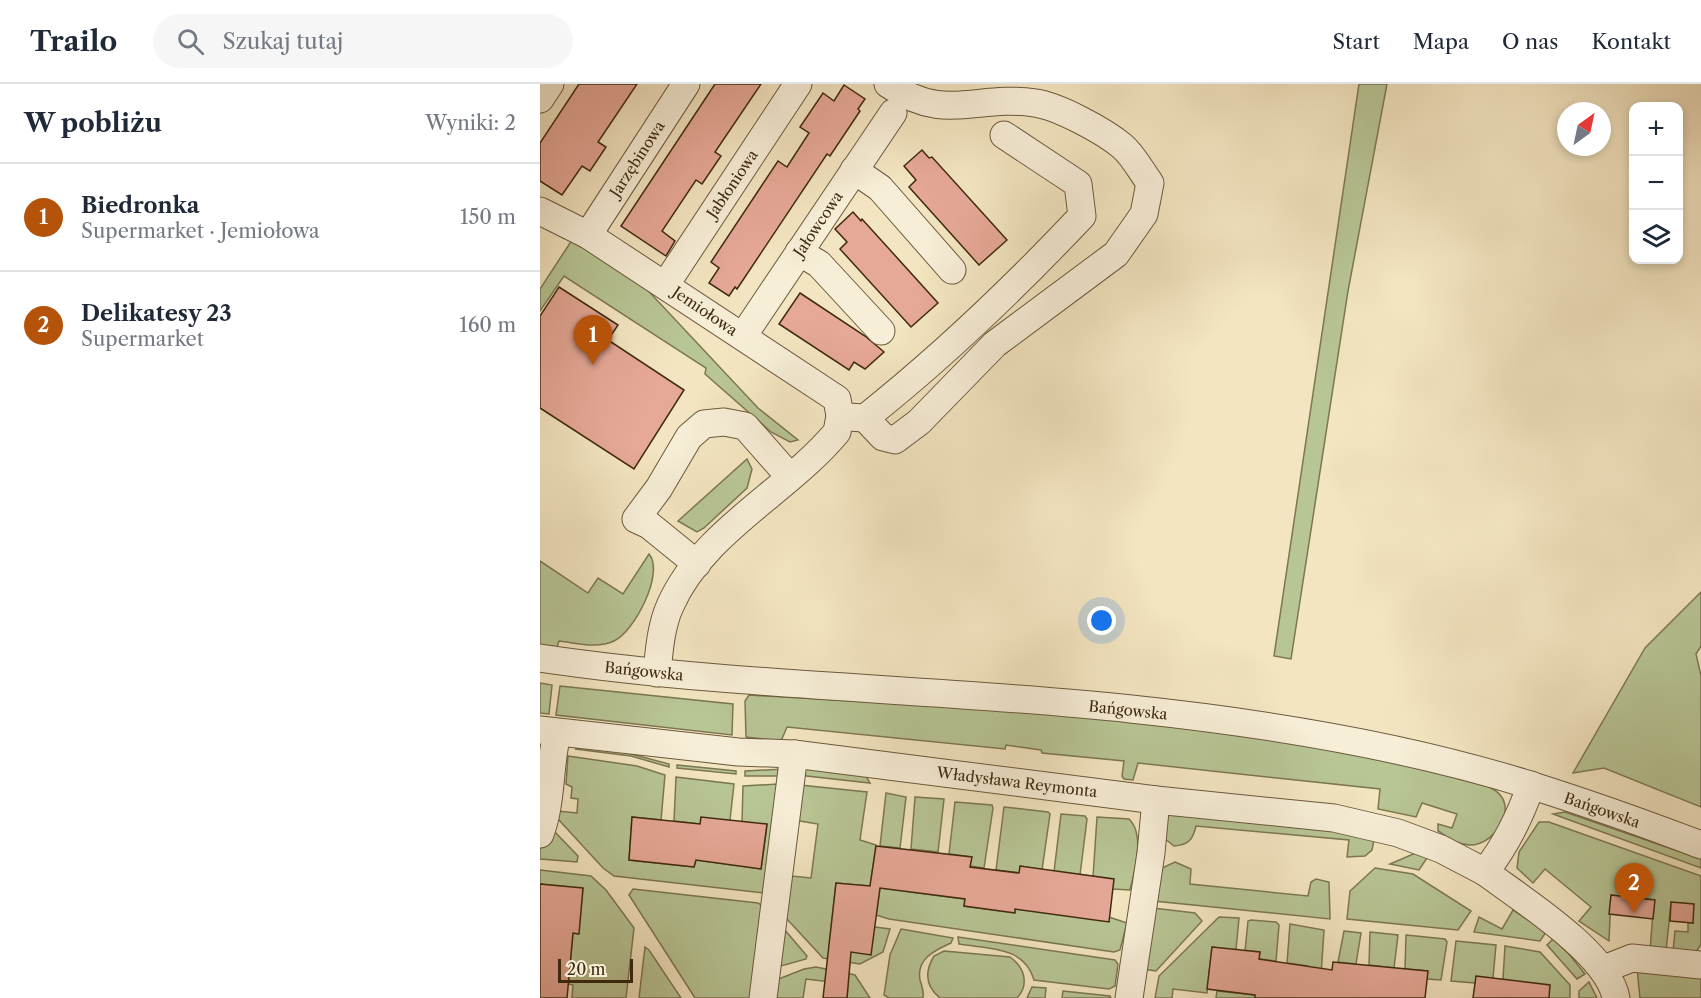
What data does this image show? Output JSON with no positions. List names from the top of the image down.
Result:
{
  "streets": {
    "street": [
      "Jarzębinowa",
      "Jabłoniowa",
      "Jałowcowa",
      "Jemiołowa",
      "Bańgowska",
      "Władysława Reymonta"
    ]
  },
  "crossings": [
    ["Jarzębinowa", "Jemiołowa"],
    ["Jabłoniowa", "Jemiołowa"],
    ["Jałowcowa", "Jemiołowa"]
  ],
  "scale_bar": "20 m",
  "north": "top right",
  "page": {
    "header": "Trailo",
    "search": "Szukaj tutaj",
    "nav": [
      "Start",
      "Mapa",
      "O nas",
      "Kontakt"
    ],
    "heading": ["W pobliżu", "Wyniki: 2"],
    "map_buttons": ["+", "−"],
    "list": [
      {
        "mark": "1",
        "name": "Biedronka",
        "note": "Supermarket · Jemiołowa",
        "value": "150 m"
      },
      {
        "mark": "2",
        "name": "Delikatesy 23",
        "note": "Supermarket",
        "value": "160 m"
      }
    ],
    "pins": ["1", "2"],
    "scale": "20 m"
  }
}
